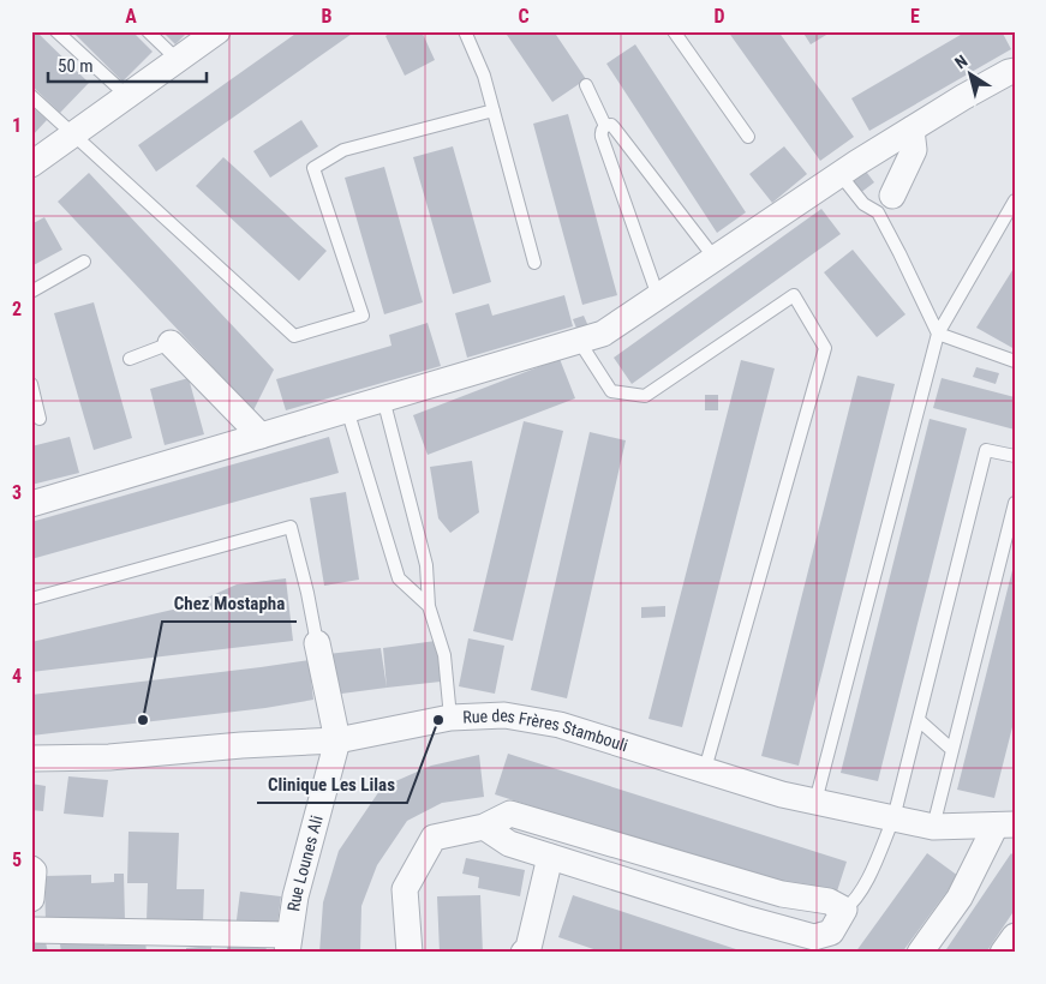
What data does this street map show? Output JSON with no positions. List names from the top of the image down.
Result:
{
  "streets": {
    "street": ["Rue des Frères Stambouli", "Rue Lounes Ali"]
  },
  "crossings": [
    ["Rue des Frères Stambouli", "Rue Lounes Ali"]
  ],
  "places": ["Chez Mostapha", "Clinique Les Lilas"],
  "scale_bar": "50 m",
  "north": "top left",
  "grid": {
    "columns": [
      "A",
      "B",
      "C",
      "D",
      "E"
    ],
    "rows": [
      "1",
      "2",
      "3",
      "4",
      "5"
    ]
  }
}
